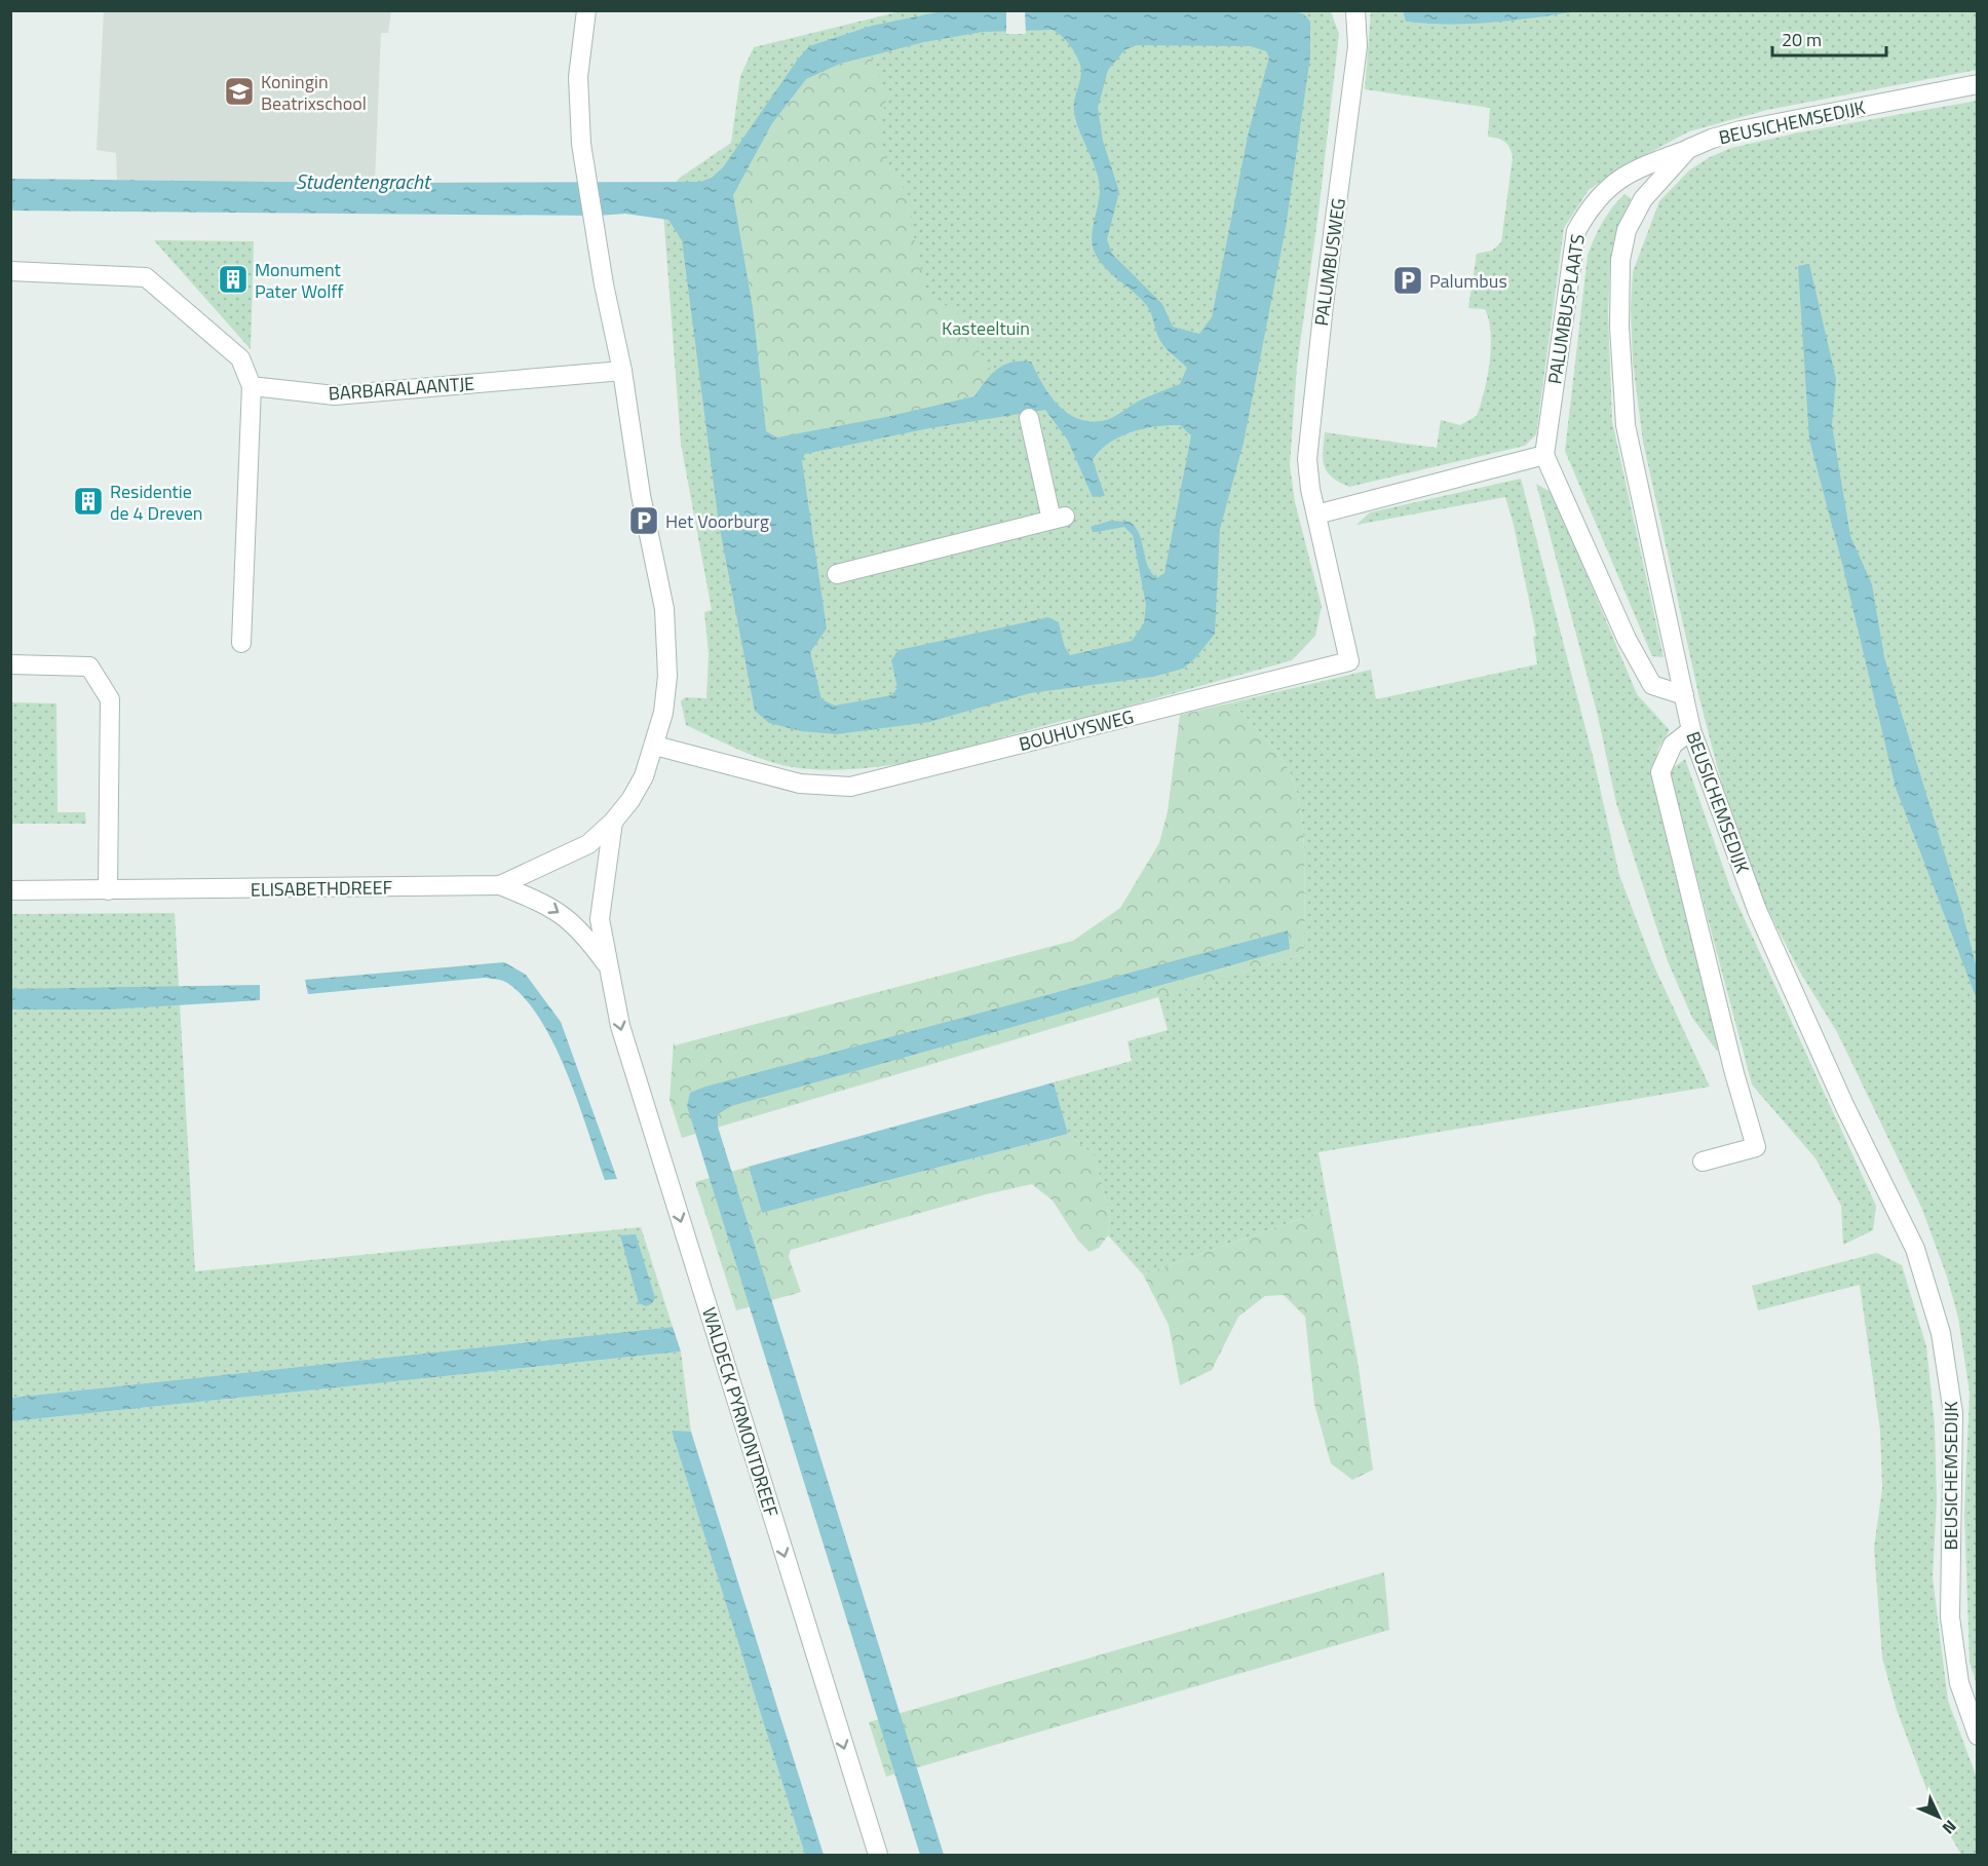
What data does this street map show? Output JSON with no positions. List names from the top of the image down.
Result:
{
  "streets": {
    "street": [
      "BEUSICHEMSEDIJK",
      "PALUMBUSWEG",
      "PALUMBUSPLAATS",
      "BARBARALAANTJE",
      "BOUHUYSWEG",
      "ELISABETHDREEF",
      "WALDECK PYRMONTDREEF"
    ]
  },
  "crossings": [
    ["BEUSICHEMSEDIJK", "PALUMBUSPLAATS"],
    ["PALUMBUSWEG", "BOUHUYSWEG"],
    ["ELISABETHDREEF", "WALDECK PYRMONTDREEF"]
  ],
  "one_way": ["WALDECK PYRMONTDREEF"],
  "water": ["Studentengracht"],
  "parks": ["Kasteeltuin"],
  "places": {
    "school or university": ["Koningin Beatrixschool"],
    "building": ["Monument Pater Wolff", "Residentie de 4 Dreven"],
    "parking": ["Palumbus", "Het Voorburg"]
  },
  "scale_bar": "20 m",
  "north": "bottom right"
}
